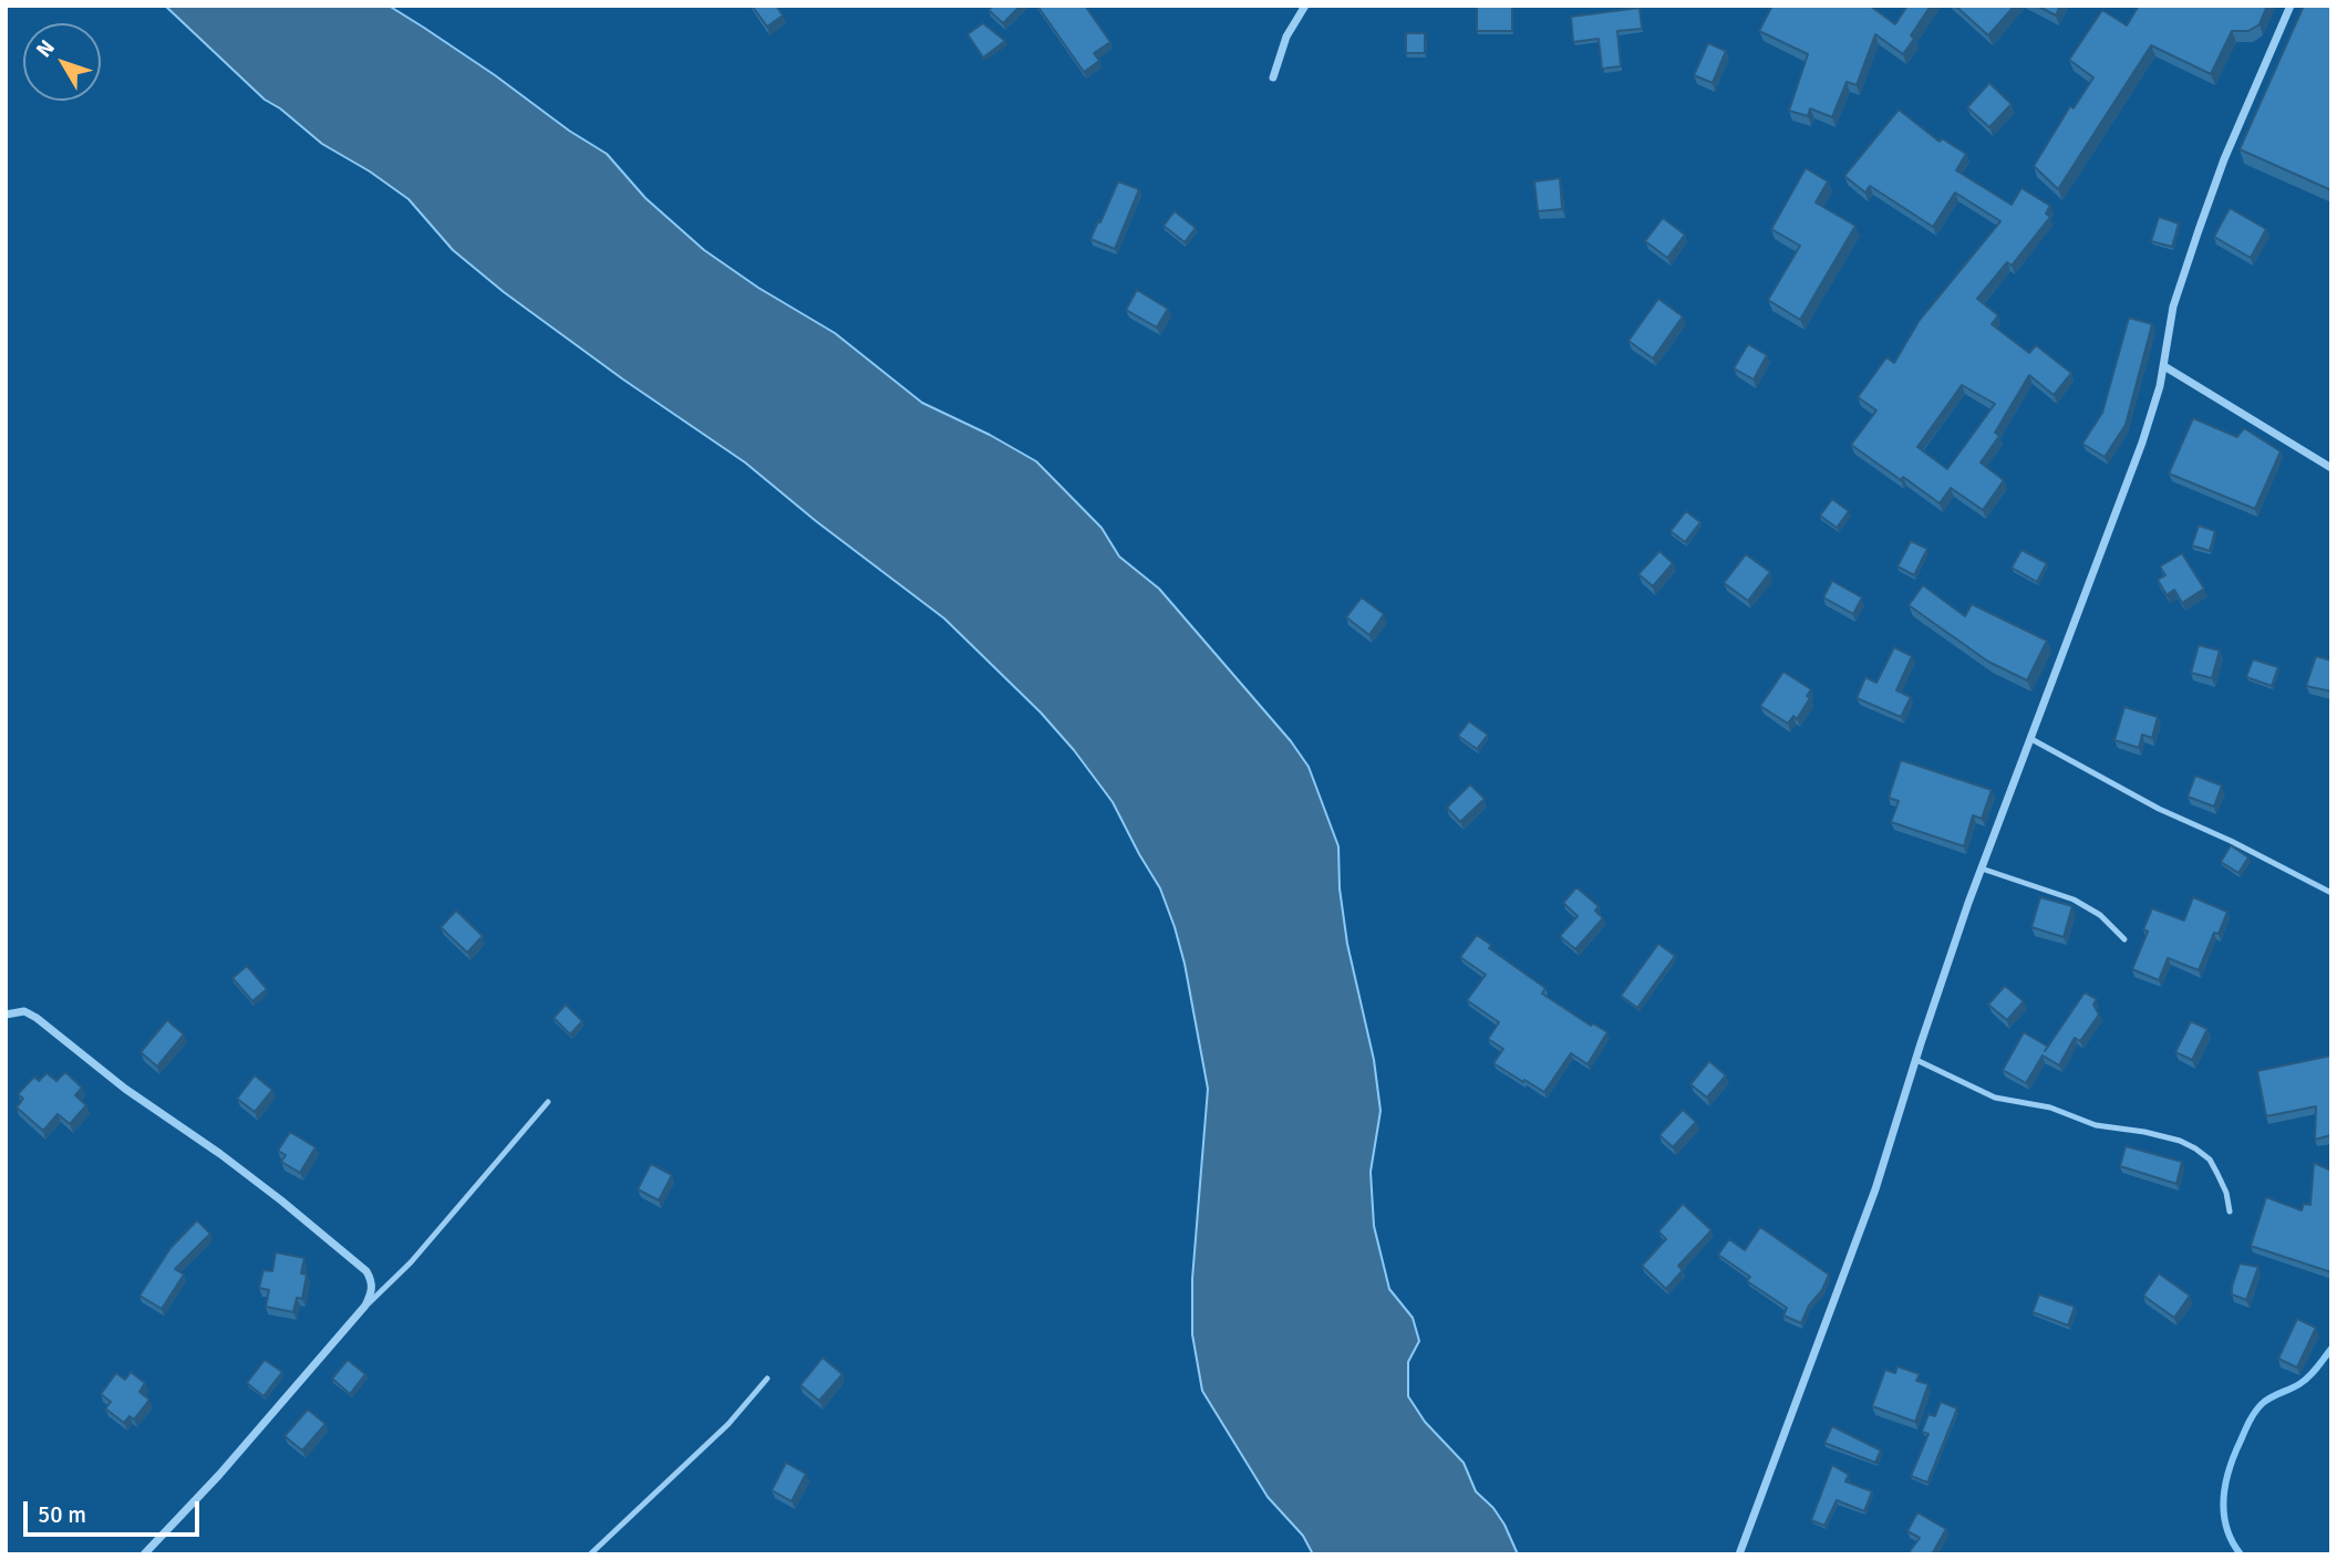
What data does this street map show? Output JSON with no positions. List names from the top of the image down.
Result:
{
  "scale_bar": "50 m",
  "north": "top left"
}
